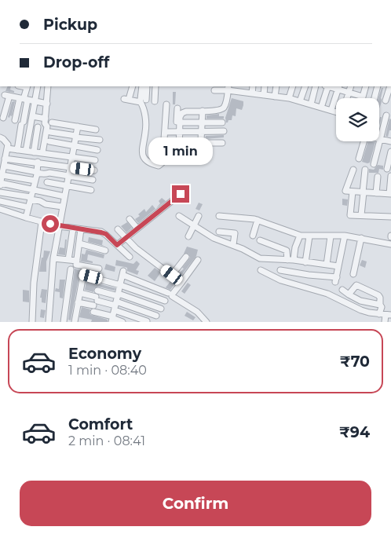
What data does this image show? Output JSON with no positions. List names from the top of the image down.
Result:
{
  "page": {
    "banner": ["Pickup", "Drop-off"],
    "bubble": "1 min",
    "list": [
      {
        "name": "Economy",
        "note": "1 min · 08:40",
        "value": "₹70"
      },
      {
        "name": "Comfort",
        "note": "2 min · 08:41",
        "value": "₹94"
      }
    ],
    "buttons": "Confirm"
  }
}
